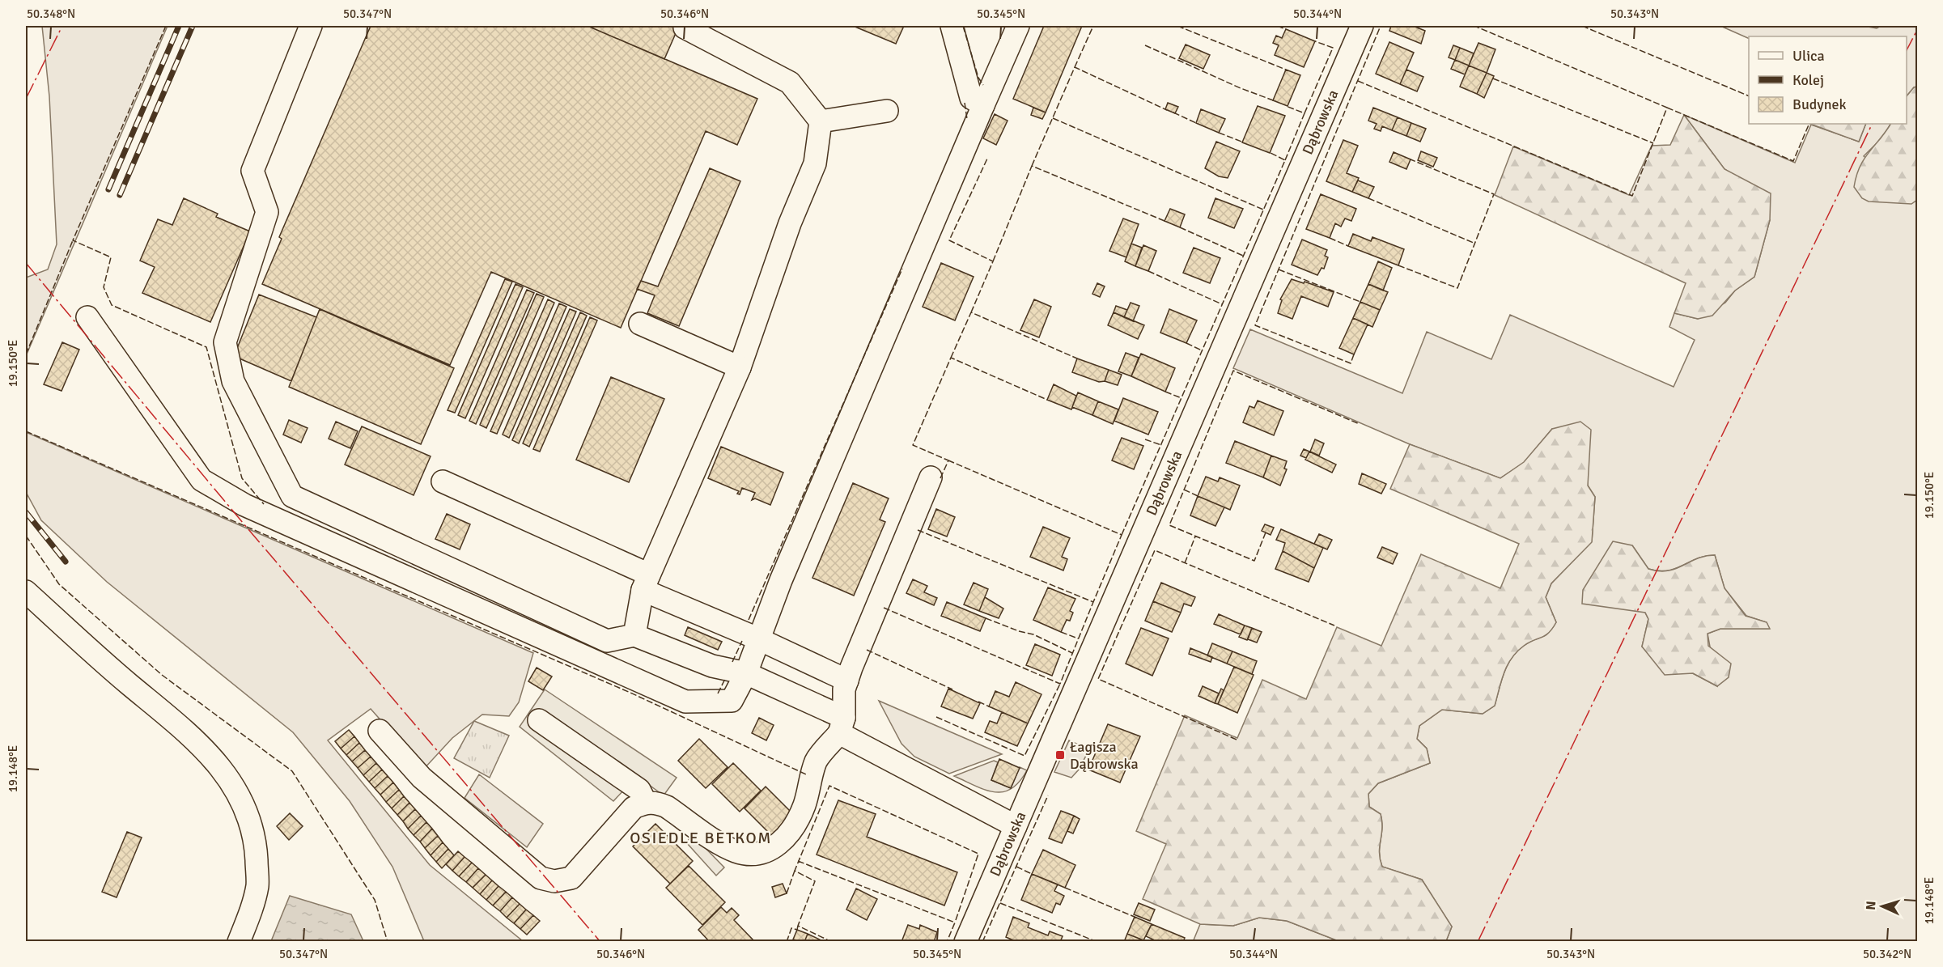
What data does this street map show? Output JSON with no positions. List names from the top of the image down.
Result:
{
  "streets": {
    "street": ["Dąbrowska"]
  },
  "districts": ["OSIEDLE BETKOM"],
  "places": {
    "transit": ["Łagisza Dąbrowska"]
  },
  "legend": ["Ulica", "Kolej", "Budynek"],
  "north": "left",
  "coordinates": [
    "50.348°N",
    "50.347°N",
    "50.346°N",
    "50.345°N",
    "50.344°N",
    "50.343°N",
    "19.150°E",
    "19.148°E",
    "50.342°N"
  ]
}
